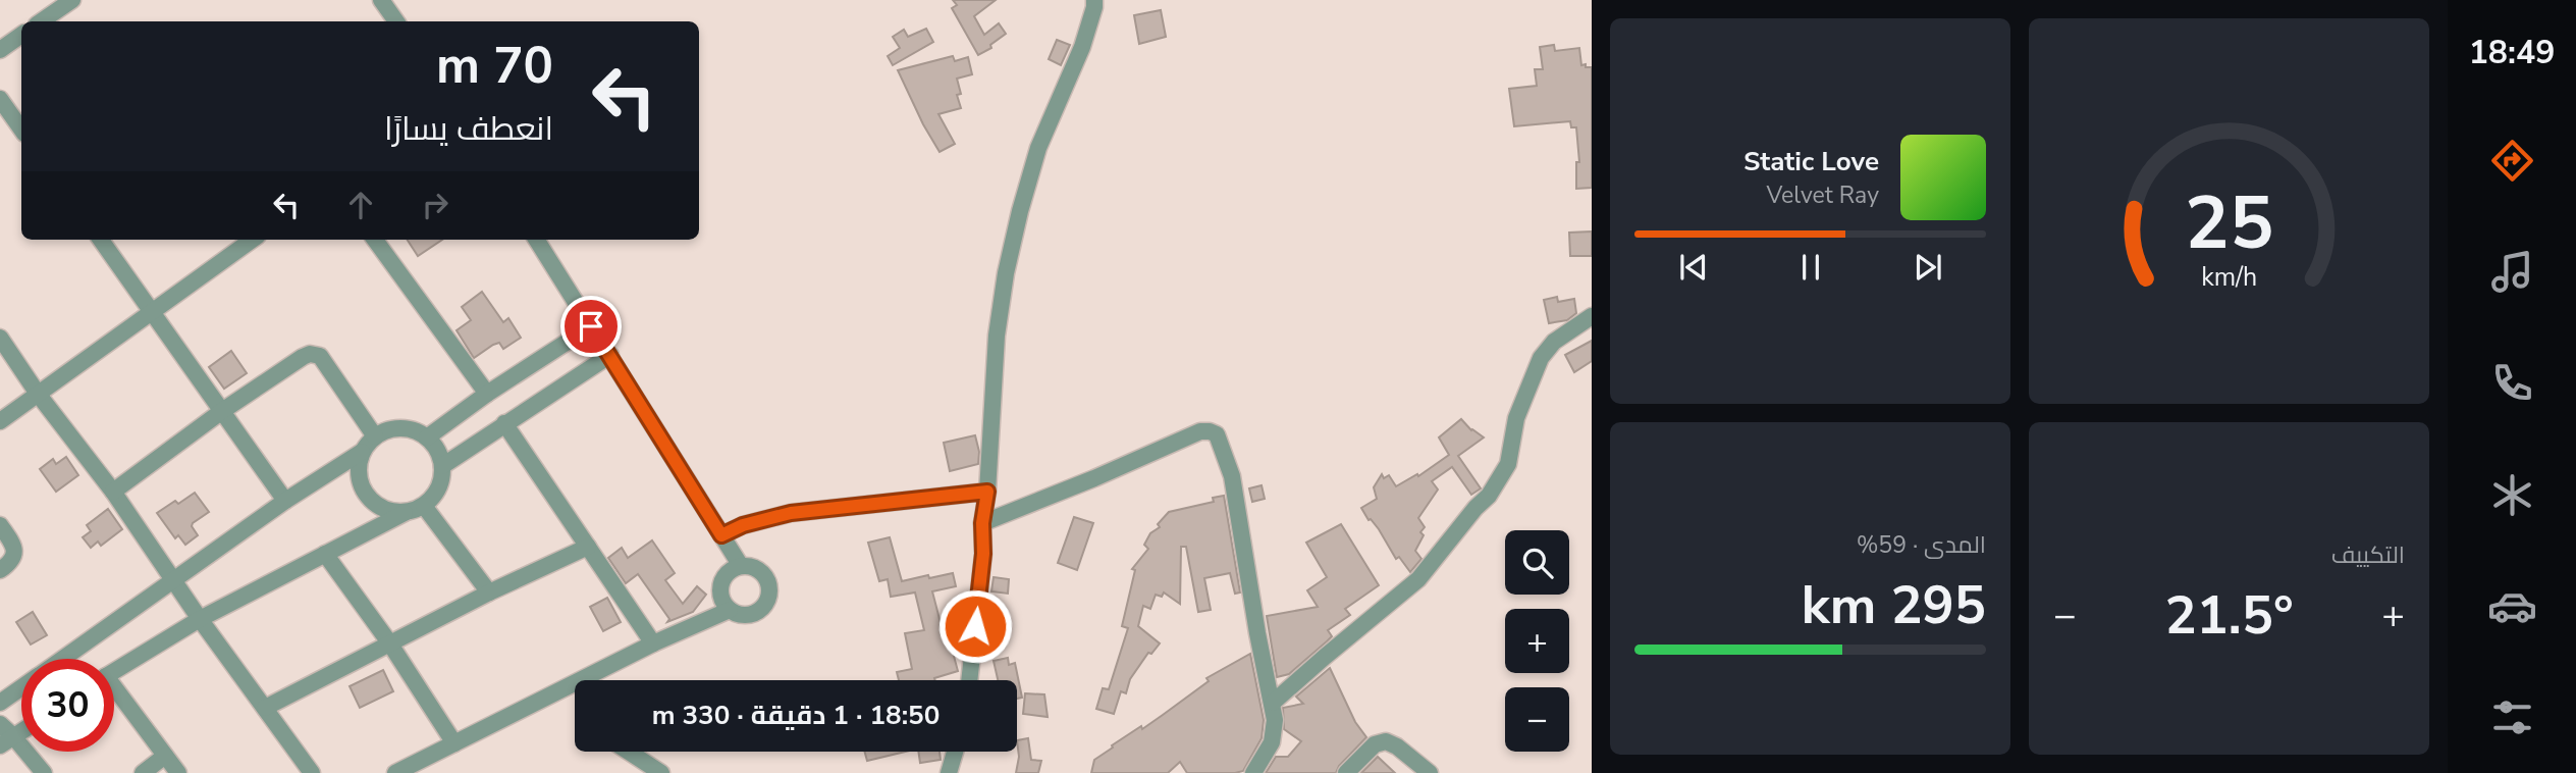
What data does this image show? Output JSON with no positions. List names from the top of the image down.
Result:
{
  "page": {
    "tabs": "18:49",
    "turn": ["70 m", "انعطف يسارًا"],
    "song": ["Static Love", "Velvet Ray"],
    "tile": [
      "التكييف",
      ["المدى · 59%", "295 km"]
    ],
    "map_buttons": ["+", "−"],
    "heat": ["−", "21.5°", "+"],
    "limit": "30",
    "trip": "18:50 · 1 دقيقة · 330 m",
    "gauge": ["25", "km/h"]
  }
}
